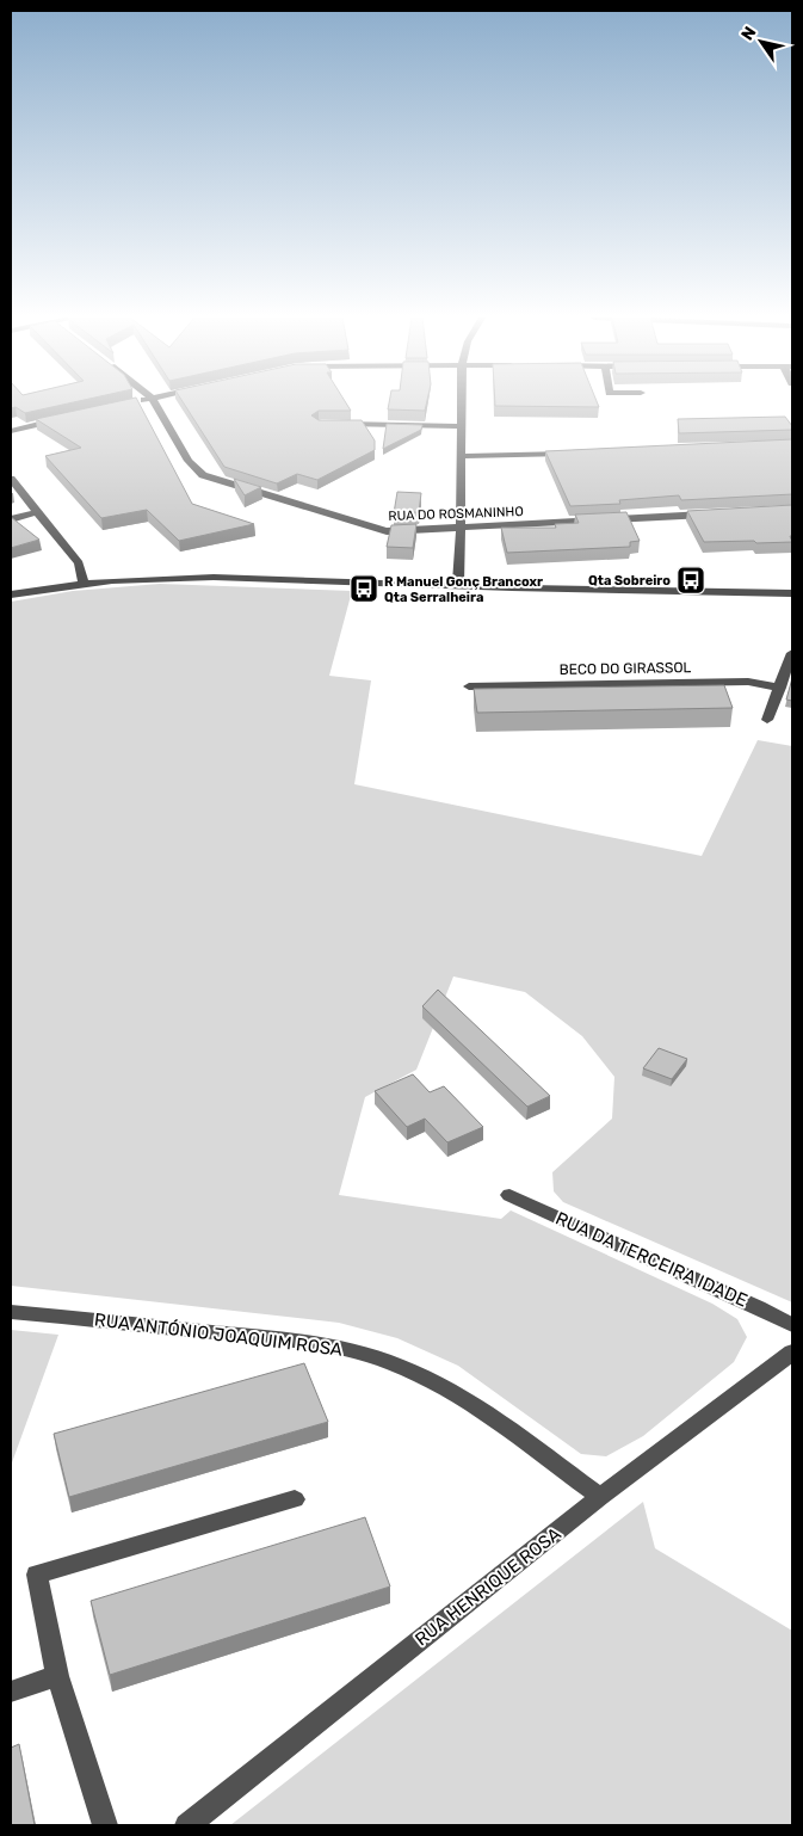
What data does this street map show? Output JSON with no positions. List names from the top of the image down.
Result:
{
  "streets": {
    "street": [
      "RUA DO ROSMANINHO",
      "BECO DO GIRASSOL",
      "RUA DA TERCEIRA IDADE",
      "RUA ANTÓNIO JOAQUIM ROSA",
      "RUA HENRIQUE ROSA"
    ]
  },
  "crossings": [
    ["RUA ANTÓNIO JOAQUIM ROSA", "RUA HENRIQUE ROSA"]
  ],
  "places": {
    "bus stop": ["Qta Sobreiro", "R Manuel Gonç Brancoxr Qta Serralheira"]
  },
  "north": "top left"
}
